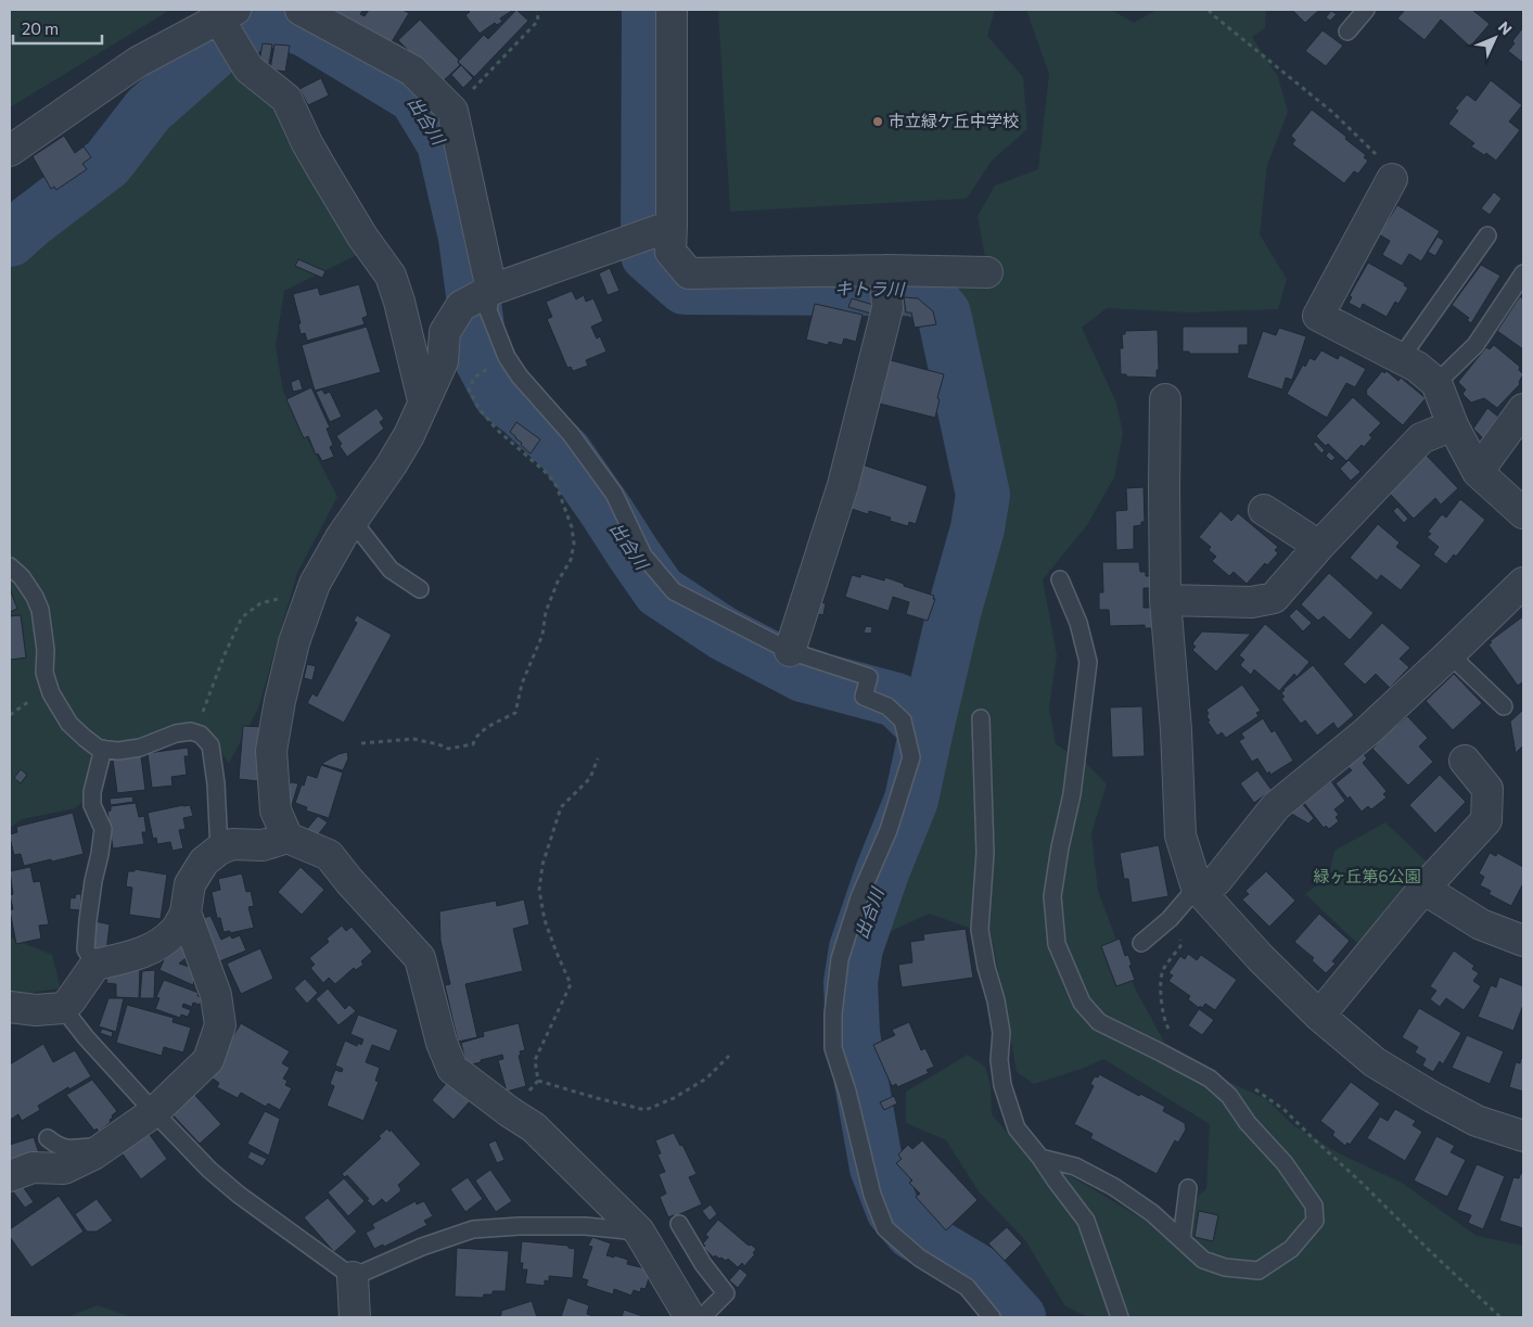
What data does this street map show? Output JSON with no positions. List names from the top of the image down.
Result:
{
  "water": ["出合川", "キトラ川"],
  "parks": ["緑ヶ丘第6公園"],
  "places": ["市立緑ケ丘中学校"],
  "scale_bar": "20 m",
  "north": "top right"
}
